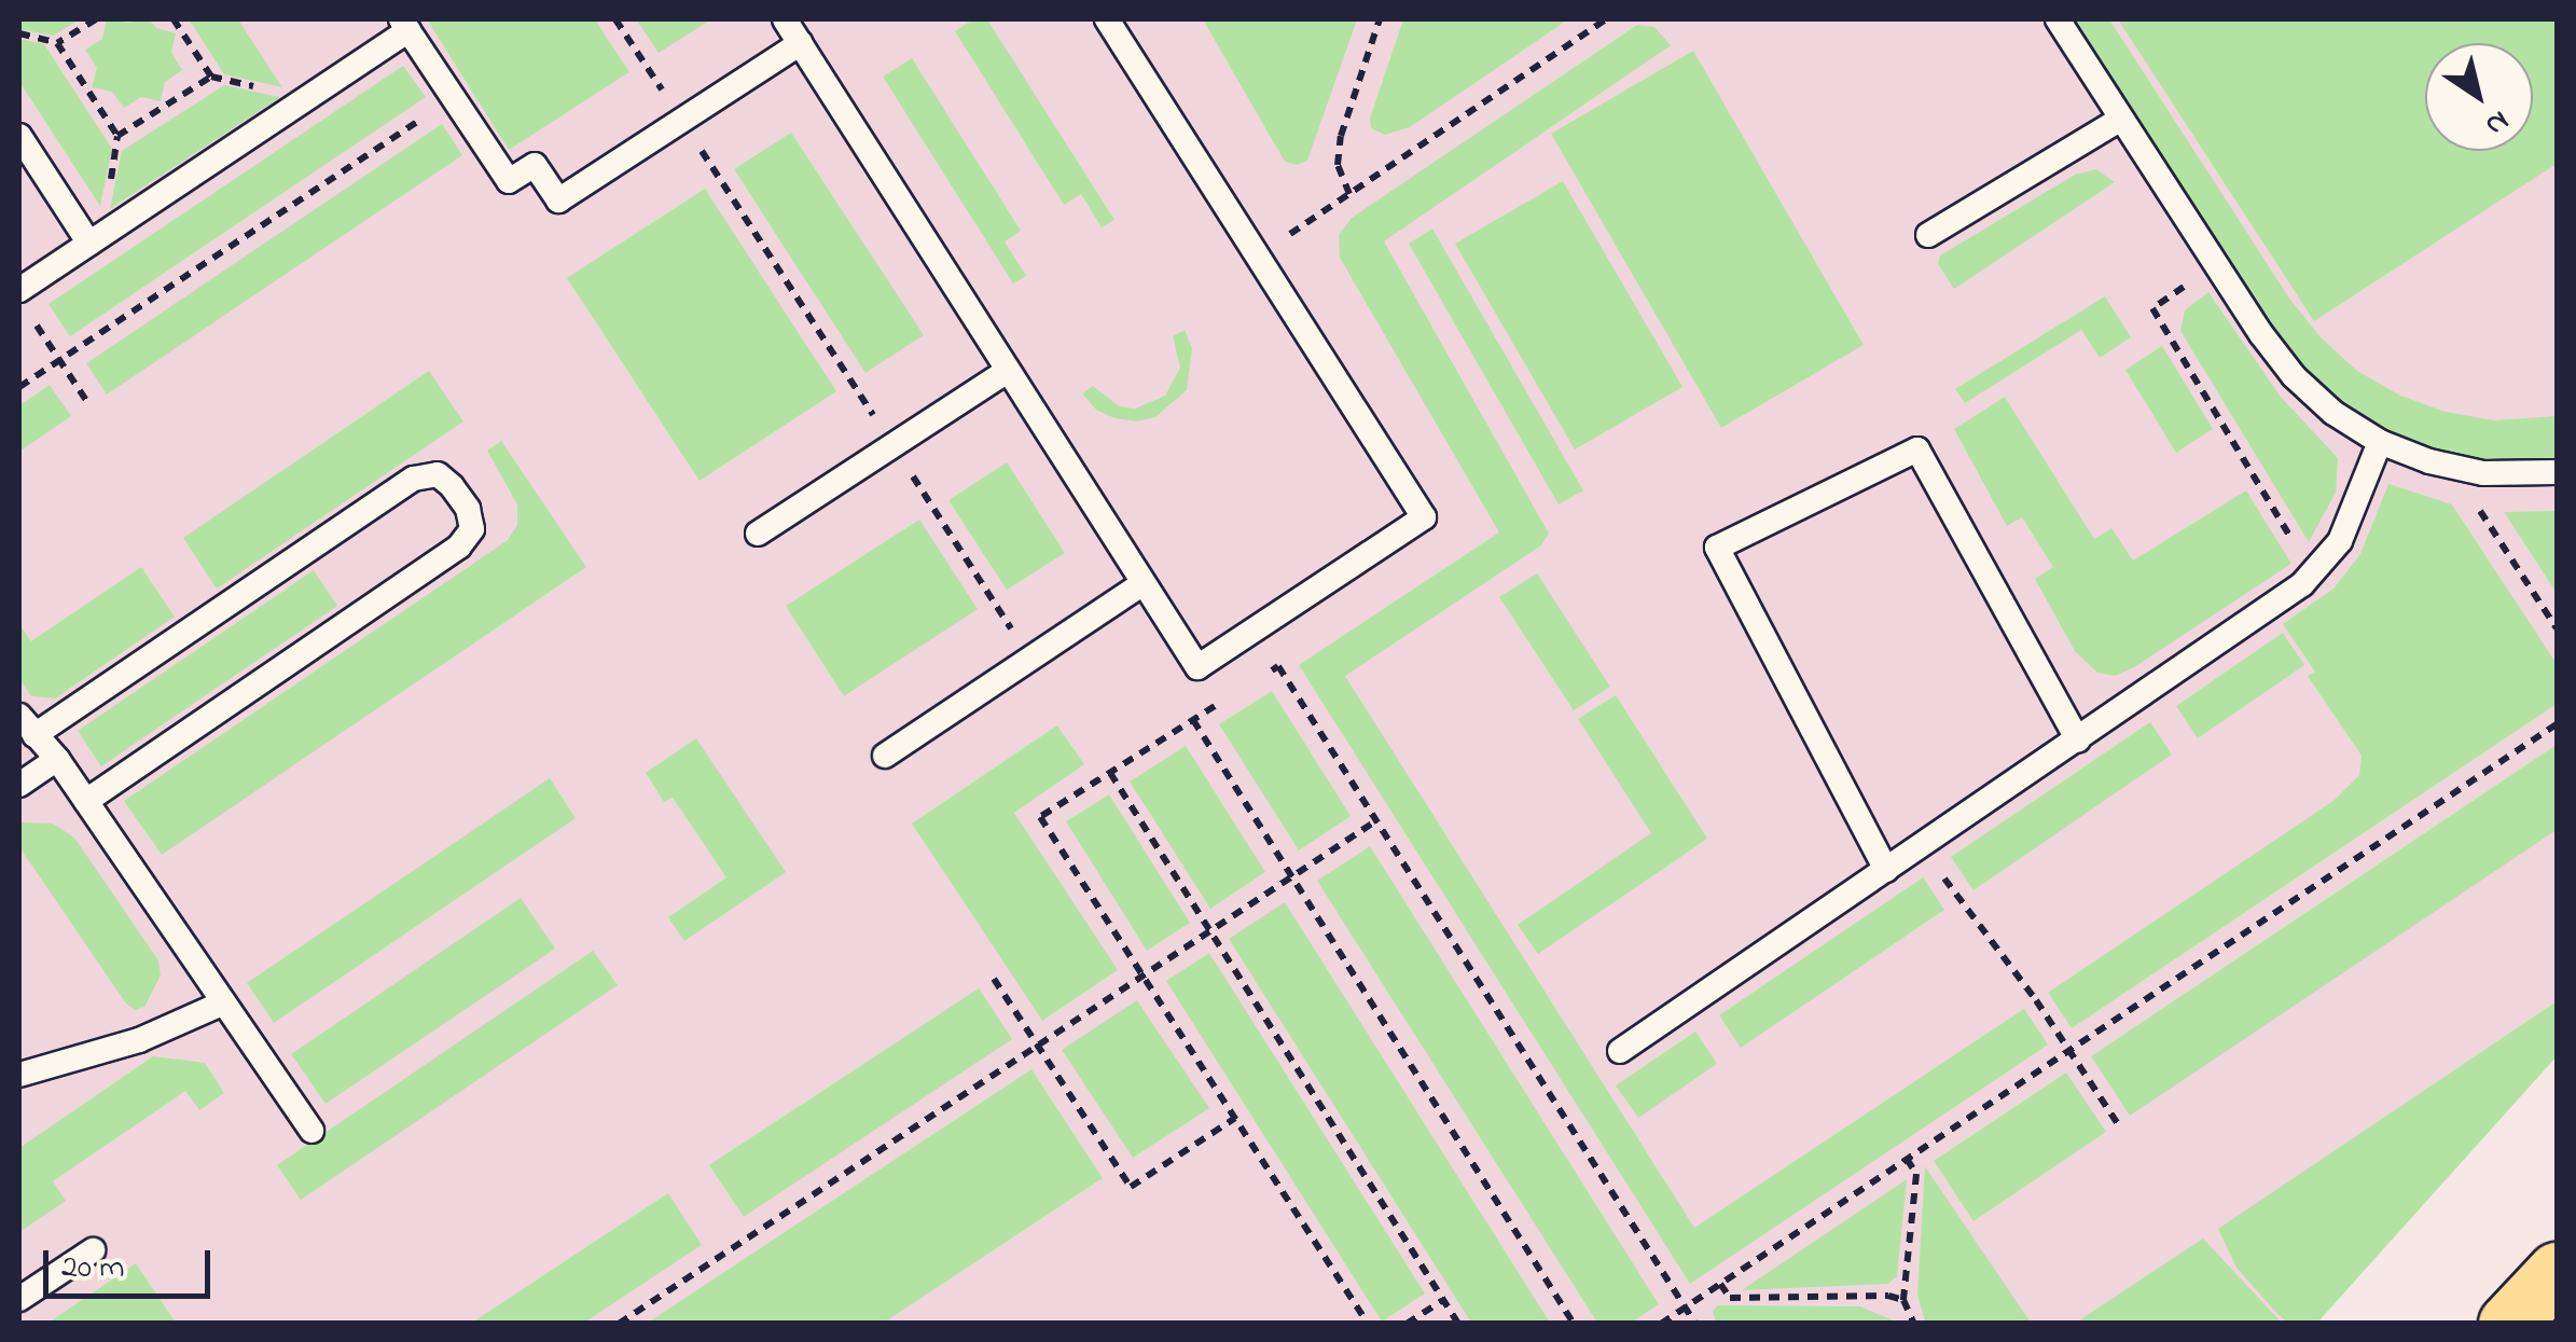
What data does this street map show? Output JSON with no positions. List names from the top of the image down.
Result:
{
  "scale_bar": "20 m",
  "north": "bottom right"
}
